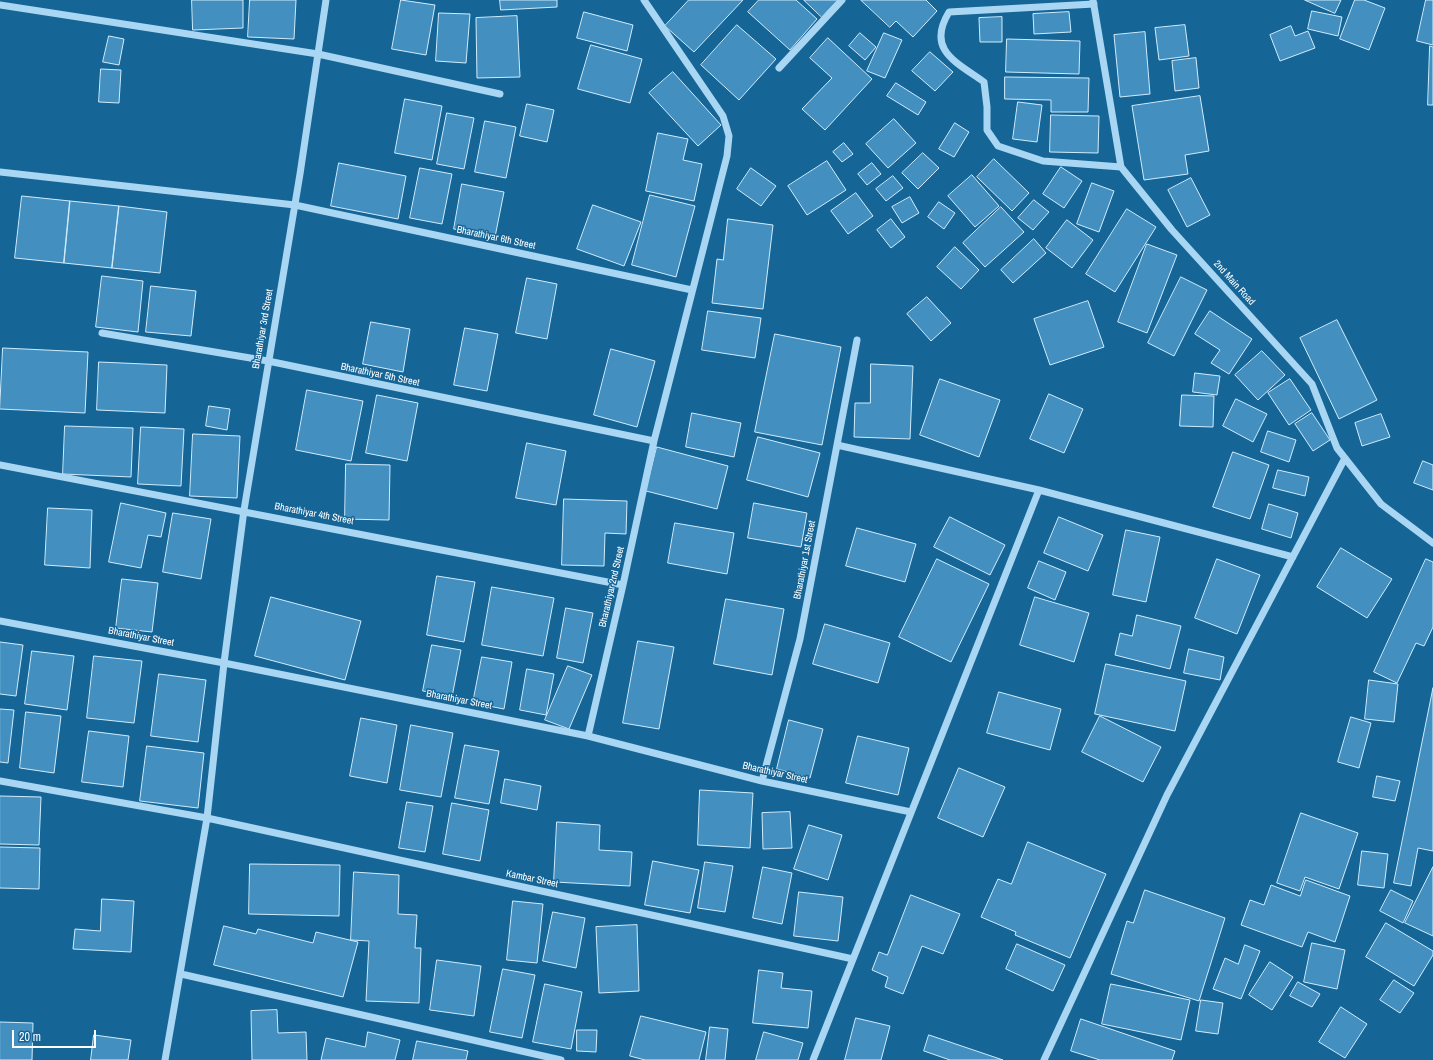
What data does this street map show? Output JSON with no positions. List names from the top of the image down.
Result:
{
  "streets": {
    "street": [
      "Bharathiyar 6th Street",
      "2nd Main Road",
      "Bharathiyar 3rd Street",
      "Bharathiyar 5th Street",
      "Bharathiyar 4th Street",
      "Bharathiyar 1st Street",
      "Bharathiyar 2nd Street",
      "Bharathiyar Street",
      "Kambar Street"
    ]
  },
  "crossings": [
    ["Bharathiyar 6th Street", "Bharathiyar 3rd Street"],
    ["Bharathiyar 6th Street", "Bharathiyar 2nd Street"],
    ["Bharathiyar 3rd Street", "Bharathiyar 5th Street"],
    ["Bharathiyar 3rd Street", "Bharathiyar 4th Street"],
    ["Bharathiyar 3rd Street", "Bharathiyar Street"],
    ["Bharathiyar 3rd Street", "Kambar Street"],
    ["Bharathiyar 5th Street", "Bharathiyar 2nd Street"],
    ["Bharathiyar 4th Street", "Bharathiyar 2nd Street"],
    ["Bharathiyar 1st Street", "Bharathiyar Street"],
    ["Bharathiyar 2nd Street", "Bharathiyar Street"]
  ],
  "scale_bar": "20 m"
}
